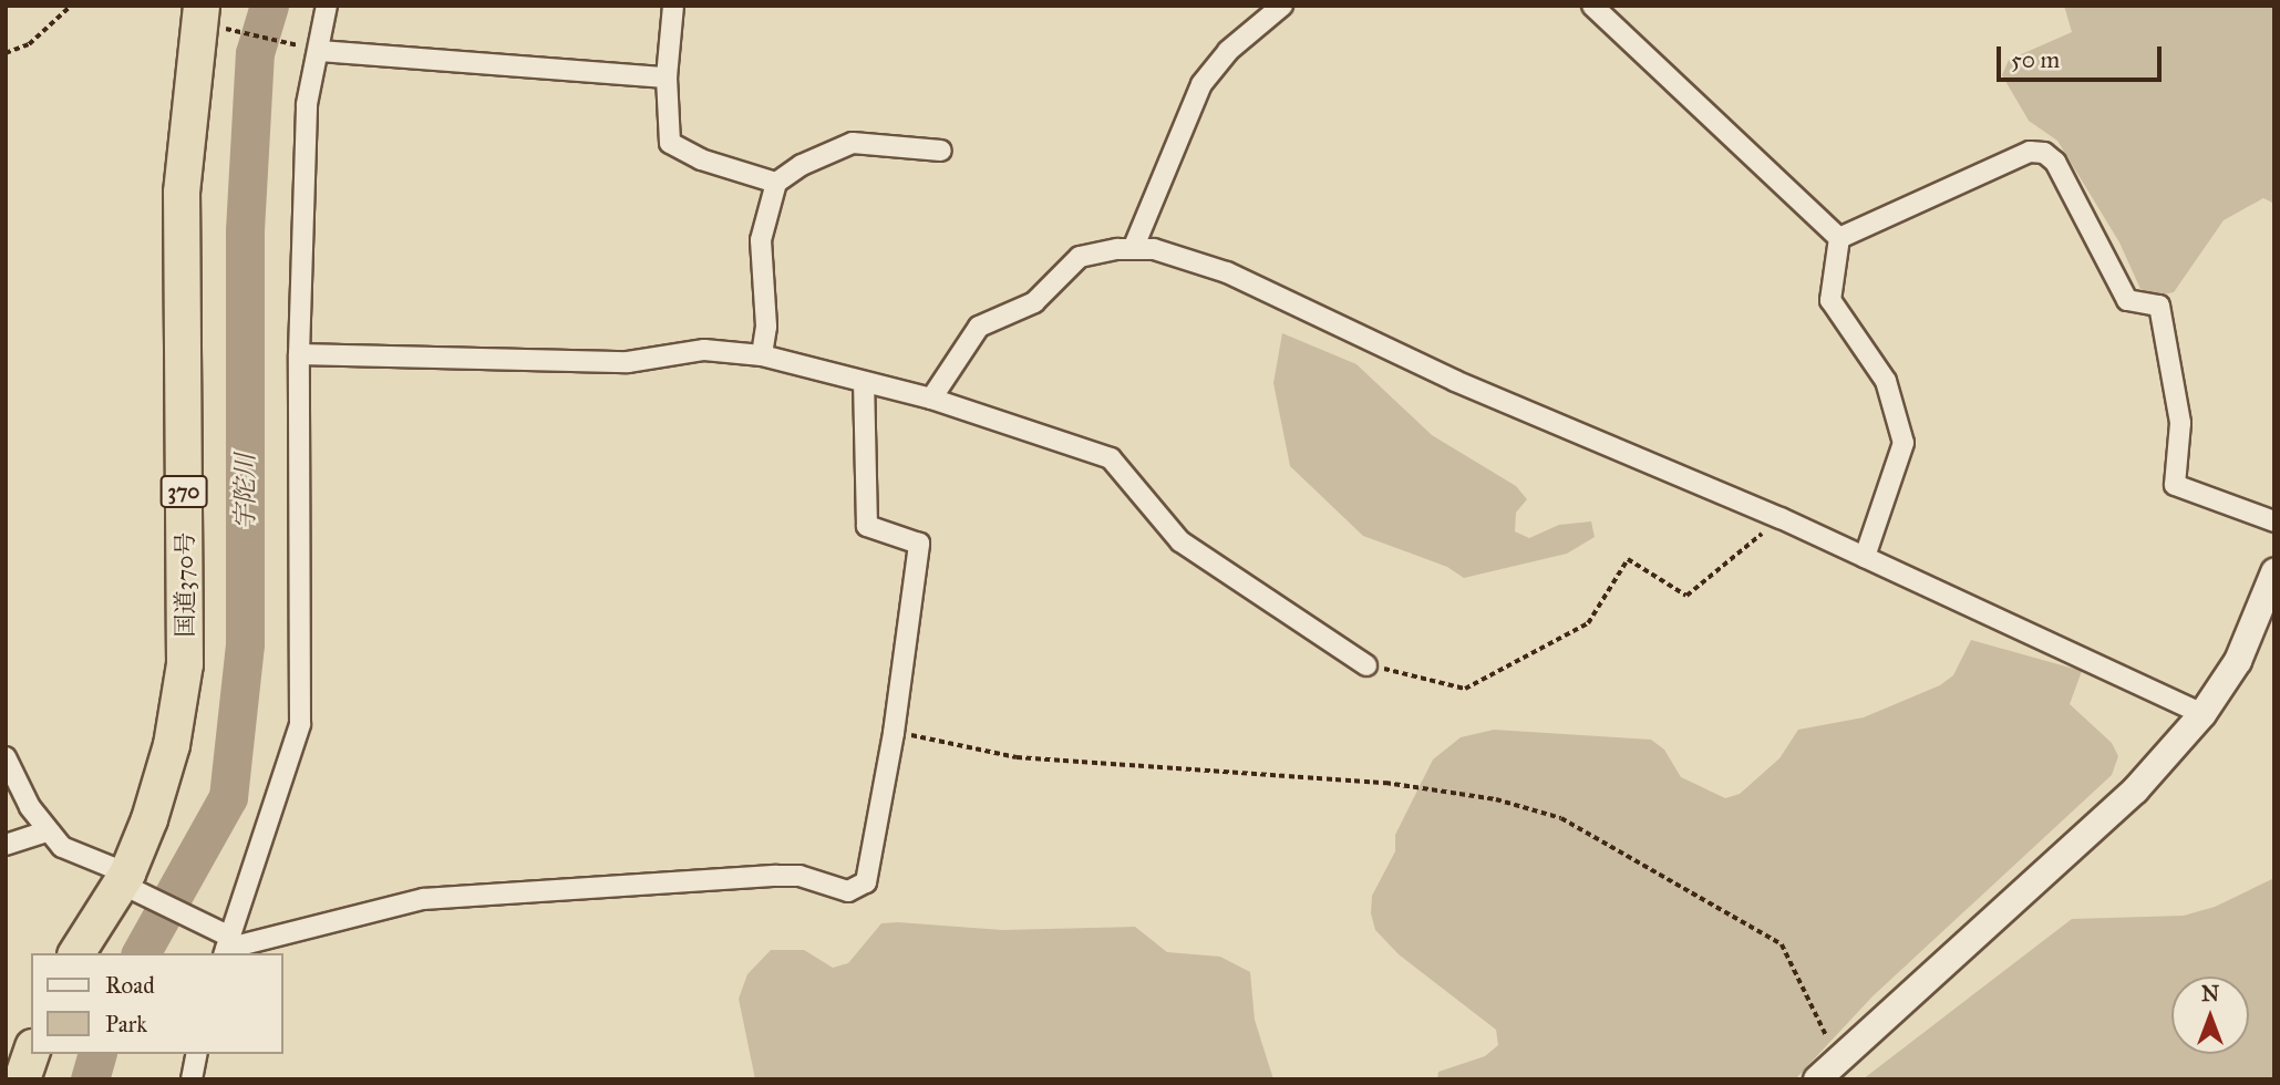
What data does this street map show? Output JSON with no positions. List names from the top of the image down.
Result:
{
  "streets": {
    "highway": ["370", "国道370号"]
  },
  "water": ["宇陀川"],
  "legend": ["Road", "Park"],
  "scale_bar": "50 m",
  "north": "top"
}
